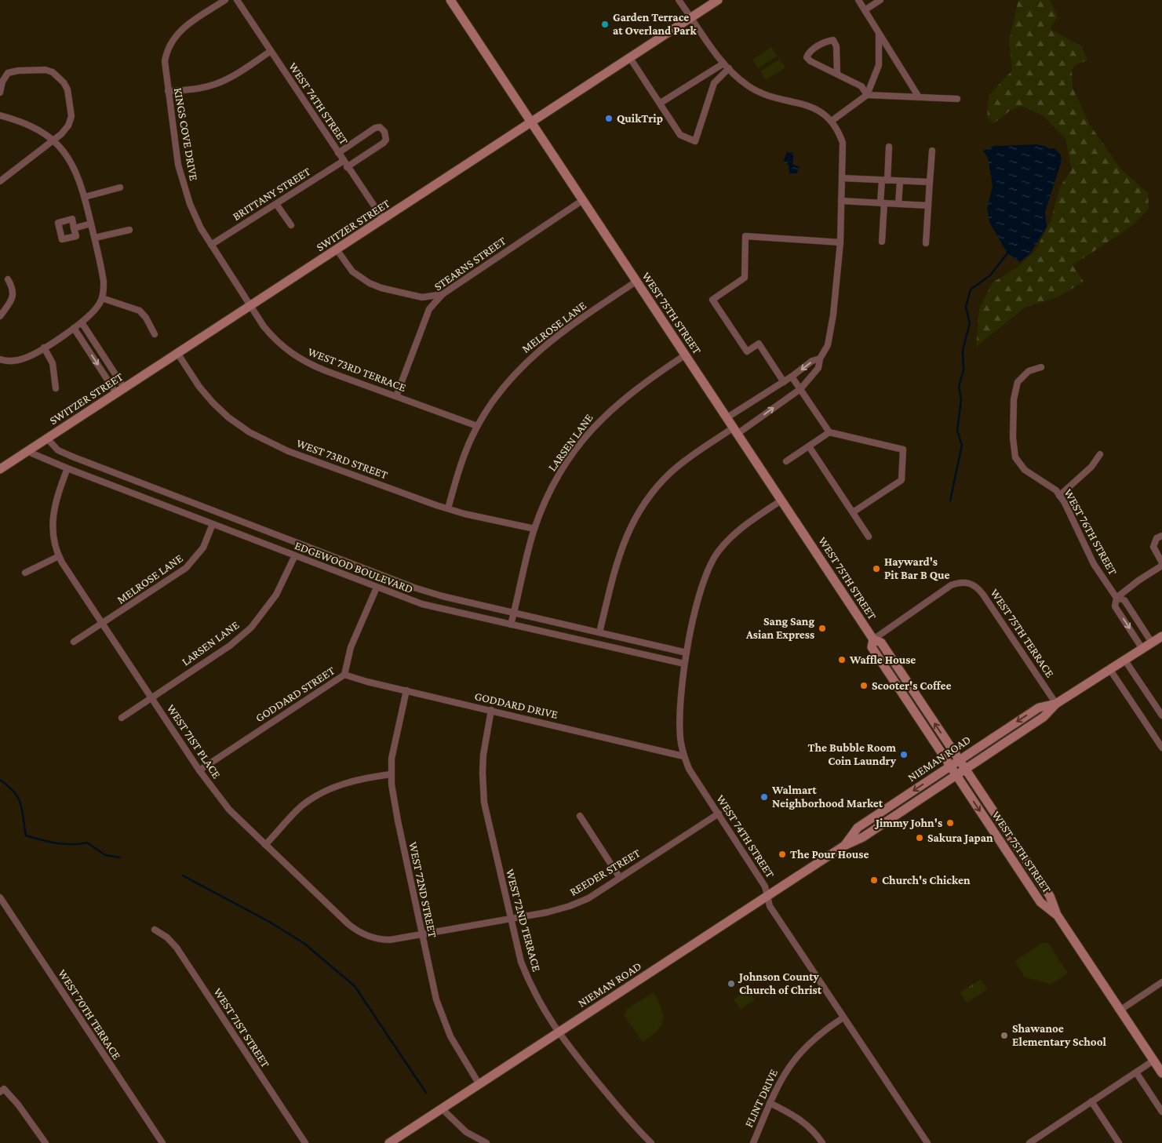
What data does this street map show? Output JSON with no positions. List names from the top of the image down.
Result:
{
  "streets": {
    "main road": ["SWITZER STREET", "WEST 75TH STREET", "NIEMAN ROAD"],
    "street": [
      "WEST 74TH STREET",
      "KINGS COVE DRIVE",
      "BRITTANY STREET",
      "STEARNS STREET",
      "MELROSE LANE",
      "WEST 73RD TERRACE",
      "LARSEN LANE",
      "WEST 73RD STREET",
      "WEST 76TH STREET",
      "EDGEWOOD BOULEVARD",
      "WEST 75TH TERRACE",
      "GODDARD STREET",
      "GODDARD DRIVE",
      "WEST 71ST PLACE",
      "REEDER STREET",
      "WEST 72ND STREET",
      "WEST 72ND TERRACE",
      "WEST 70TH TERRACE",
      "WEST 71ST STREET",
      "FLINT DRIVE"
    ]
  },
  "crossings": [
    ["WEST 74TH STREET", "BRITTANY STREET"],
    ["WEST 74TH STREET", "SWITZER STREET"],
    ["WEST 74TH STREET", "WEST 75TH STREET"],
    ["WEST 74TH STREET", "EDGEWOOD BOULEVARD"],
    ["WEST 74TH STREET", "GODDARD DRIVE"],
    ["WEST 74TH STREET", "NIEMAN ROAD"],
    ["WEST 74TH STREET", "REEDER STREET"],
    ["WEST 74TH STREET", "FLINT DRIVE"],
    ["KINGS COVE DRIVE", "BRITTANY STREET"],
    ["KINGS COVE DRIVE", "SWITZER STREET"],
    ["KINGS COVE DRIVE", "WEST 73RD TERRACE"],
    ["SWITZER STREET", "WEST 75TH STREET"],
    ["SWITZER STREET", "WEST 73RD TERRACE"],
    ["SWITZER STREET", "WEST 73RD STREET"],
    ["SWITZER STREET", "EDGEWOOD BOULEVARD"],
    ["STEARNS STREET", "WEST 75TH STREET"],
    ["STEARNS STREET", "WEST 73RD TERRACE"],
    ["WEST 75TH STREET", "MELROSE LANE"],
    ["WEST 75TH STREET", "LARSEN LANE"],
    ["WEST 75TH STREET", "WEST 75TH TERRACE"],
    ["WEST 75TH STREET", "NIEMAN ROAD"],
    ["MELROSE LANE", "WEST 73RD TERRACE"],
    ["MELROSE LANE", "WEST 73RD STREET"],
    ["MELROSE LANE", "EDGEWOOD BOULEVARD"],
    ["MELROSE LANE", "WEST 71ST PLACE"],
    ["LARSEN LANE", "WEST 73RD STREET"],
    ["LARSEN LANE", "EDGEWOOD BOULEVARD"],
    ["LARSEN LANE", "WEST 71ST PLACE"],
    ["WEST 76TH STREET", "NIEMAN ROAD"],
    ["EDGEWOOD BOULEVARD", "GODDARD STREET"],
    ["EDGEWOOD BOULEVARD", "WEST 71ST PLACE"],
    ["WEST 75TH TERRACE", "NIEMAN ROAD"],
    ["GODDARD STREET", "GODDARD DRIVE"],
    ["GODDARD STREET", "WEST 71ST PLACE"],
    ["GODDARD DRIVE", "WEST 72ND STREET"],
    ["GODDARD DRIVE", "WEST 72ND TERRACE"],
    ["WEST 71ST PLACE", "REEDER STREET"],
    ["WEST 71ST PLACE", "WEST 72ND STREET"],
    ["NIEMAN ROAD", "WEST 72ND STREET"],
    ["NIEMAN ROAD", "WEST 72ND TERRACE"],
    ["REEDER STREET", "WEST 72ND STREET"],
    ["REEDER STREET", "WEST 72ND TERRACE"]
  ],
  "places": [
    "Garden Terrace at Overland Park",
    "QuikTrip",
    "Hayward's Pit Bar B Que",
    "Sang Sang Asian Express",
    "Waffle House",
    "Scooter's Coffee",
    "The Bubble Room Coin Laundry",
    "Walmart Neighborhood Market",
    "Jimmy John's",
    "Sakura Japan",
    "The Pour House",
    "Church's Chicken",
    "Johnson County Church of Christ",
    "Shawanoe Elementary School"
  ]
}
